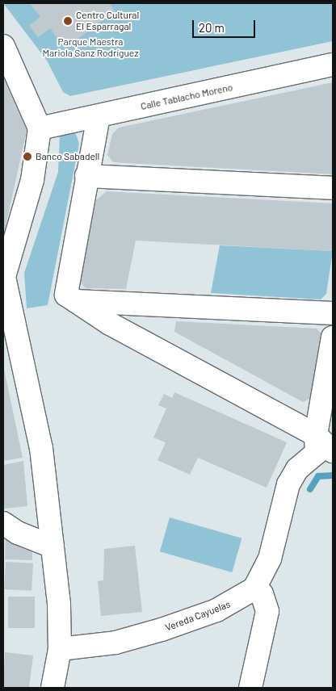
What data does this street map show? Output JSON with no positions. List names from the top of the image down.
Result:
{
  "streets": {
    "street": ["Calle Tablacho Moreno", "Vereda Cayuelas"]
  },
  "parks": ["Parque Maestra Mariola Sanz Rodríguez"],
  "places": ["Centro Cultural El Esparragal", "Banco Sabadell"],
  "scale_bar": "20 m"
}
